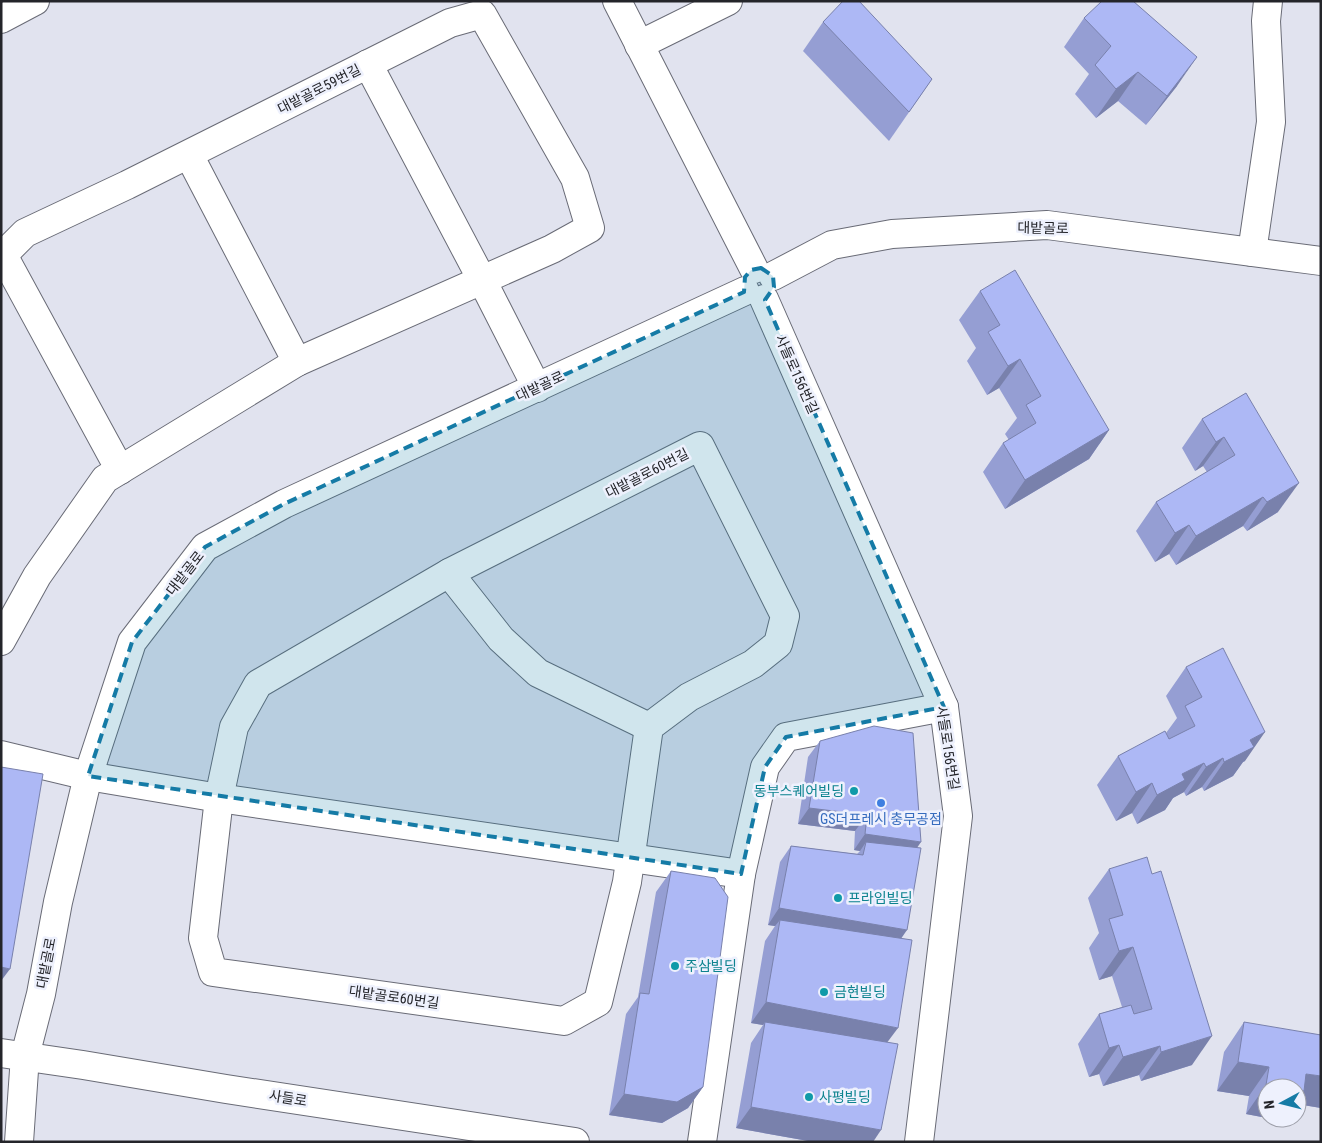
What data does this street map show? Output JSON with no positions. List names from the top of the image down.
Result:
{
  "streets": {
    "street": [
      "대밭골로59번길",
      "대밭골로",
      "사들로156번길",
      "대밭골로60번길",
      "사들로"
    ]
  },
  "crossings": [
    ["대밭골로59번길", "대밭골로"],
    ["대밭골로", "사들로156번길"],
    ["대밭골로", "사들로"]
  ],
  "places": [
    "동부스퀘어빌딩",
    "GS더프레시 충무공점",
    "프라임빌딩",
    "주삼빌딩",
    "금현빌딩",
    "사평빌딩"
  ],
  "north": "left"
}
